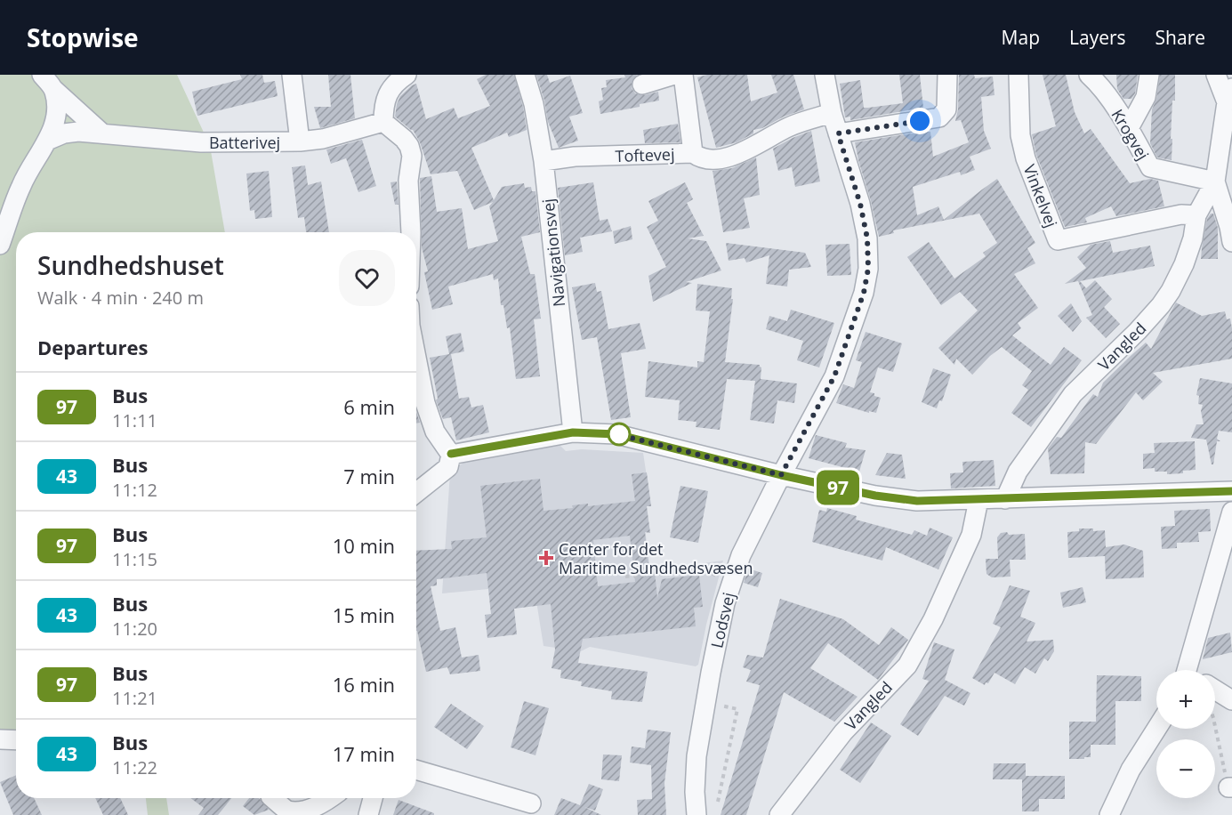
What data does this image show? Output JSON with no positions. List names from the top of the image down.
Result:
{
  "streets": {
    "street": [
      "Krogvej",
      "Batterivej",
      "Toftevej",
      "Vinkelvej",
      "Navigationsvej",
      "Vangled",
      "Lodsvej"
    ]
  },
  "crossings": [
    ["Krogvej", "Vangled"],
    ["Toftevej", "Navigationsvej"],
    ["Toftevej", "Lodsvej"],
    ["Vinkelvej", "Vangled"]
  ],
  "places": {
    "health": ["Center for det Maritime Sundhedsvæsen"]
  },
  "lines": ["bus line 97"],
  "page": {
    "header": "Stopwise",
    "nav": ["Map", "Layers", "Share"],
    "on_map": "97",
    "heading": [
      ["Sundhedshuset", "Walk · 4 min · 240 m"],
      "Departures"
    ],
    "list": [
      {
        "mark": "97",
        "name": "Bus",
        "note": "11:11",
        "value": "6 min"
      },
      {
        "mark": "43",
        "name": "Bus",
        "note": "11:12",
        "value": "7 min"
      },
      {
        "mark": "97",
        "name": "Bus",
        "note": "11:15",
        "value": "10 min"
      },
      {
        "mark": "43",
        "name": "Bus",
        "note": "11:20",
        "value": "15 min"
      },
      {
        "mark": "97",
        "name": "Bus",
        "note": "11:21",
        "value": "16 min"
      },
      {
        "mark": "43",
        "name": "Bus",
        "note": "11:22",
        "value": "17 min"
      }
    ],
    "map_buttons": ["+", "−"]
  }
}
